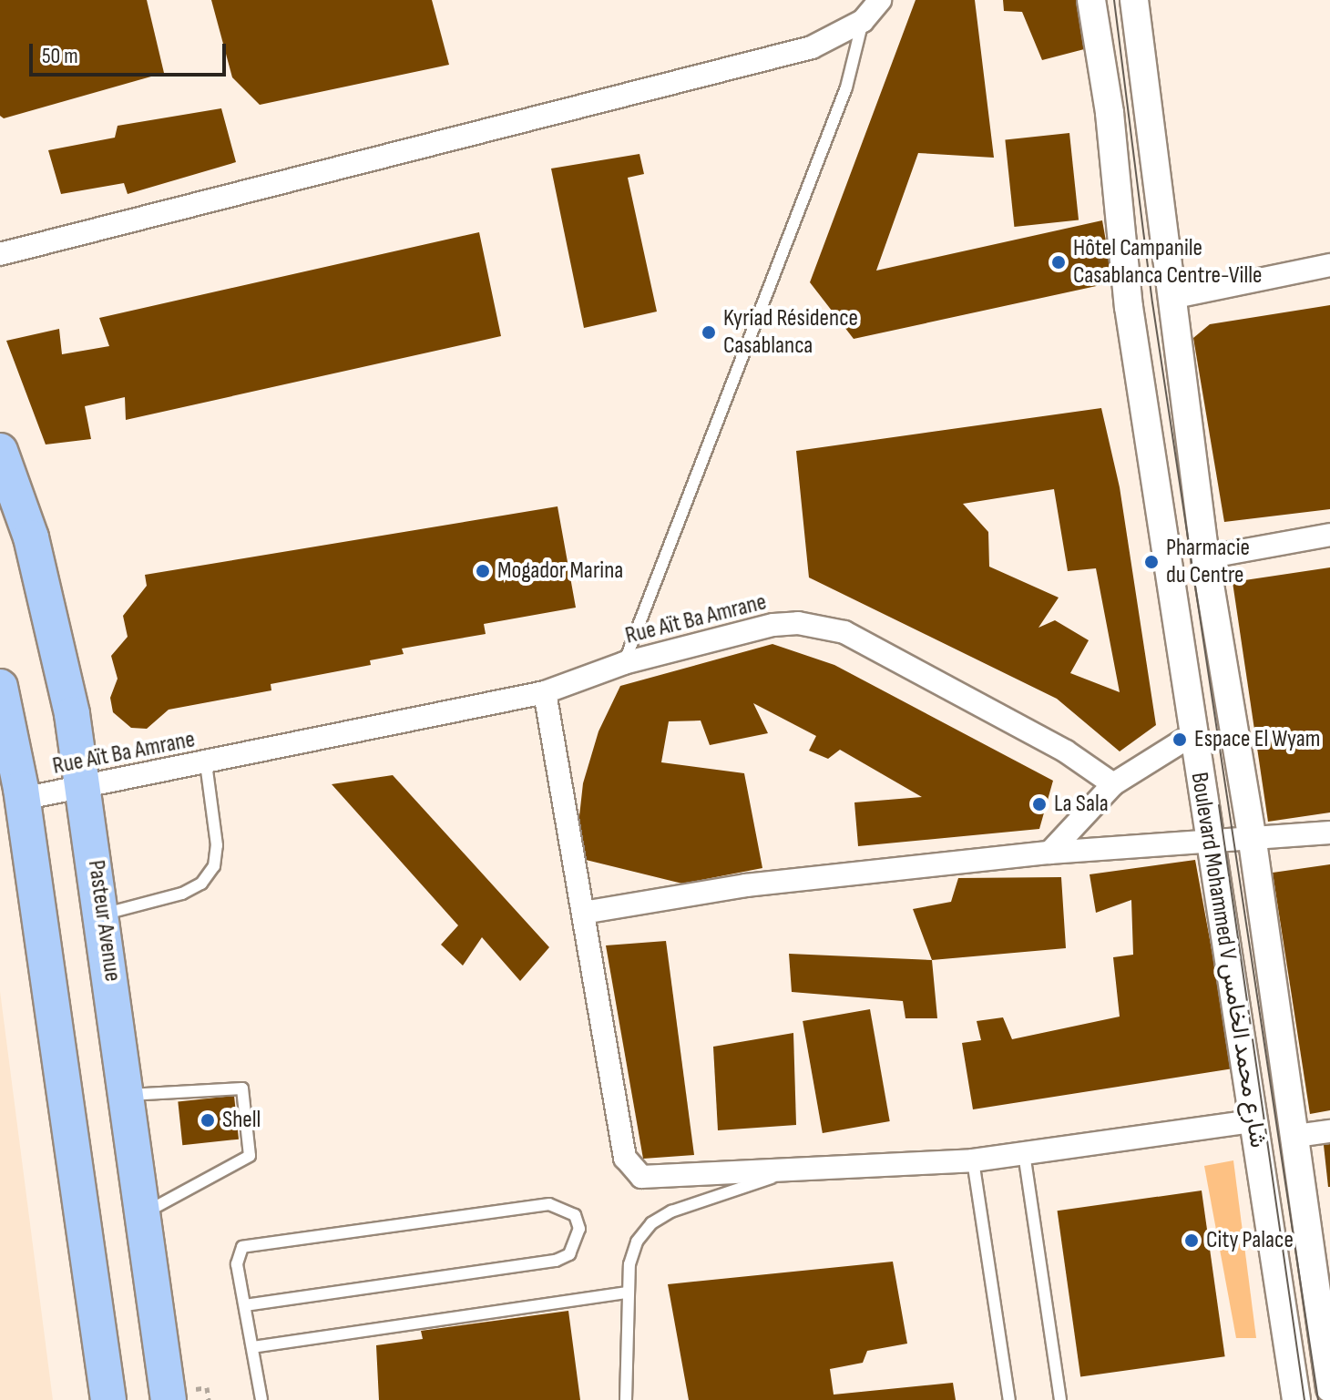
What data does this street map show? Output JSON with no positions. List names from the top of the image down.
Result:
{
  "streets": {
    "main road": ["Pasteur Avenue"],
    "street": ["Rue Aït Ba Amrane", "Boulevard Mohammed V شارع محمد الخامس"]
  },
  "crossings": [
    ["Rue Aït Ba Amrane", "Pasteur Avenue"]
  ],
  "places": [
    "Hôtel Campanile Casablanca Centre-Ville",
    "Kyriad Résidence Casablanca",
    "Pharmacie du Centre",
    "Mogador Marina",
    "Espace El Wyam",
    "La Sala",
    "Shell",
    "City Palace"
  ],
  "scale_bar": "50 m"
}
